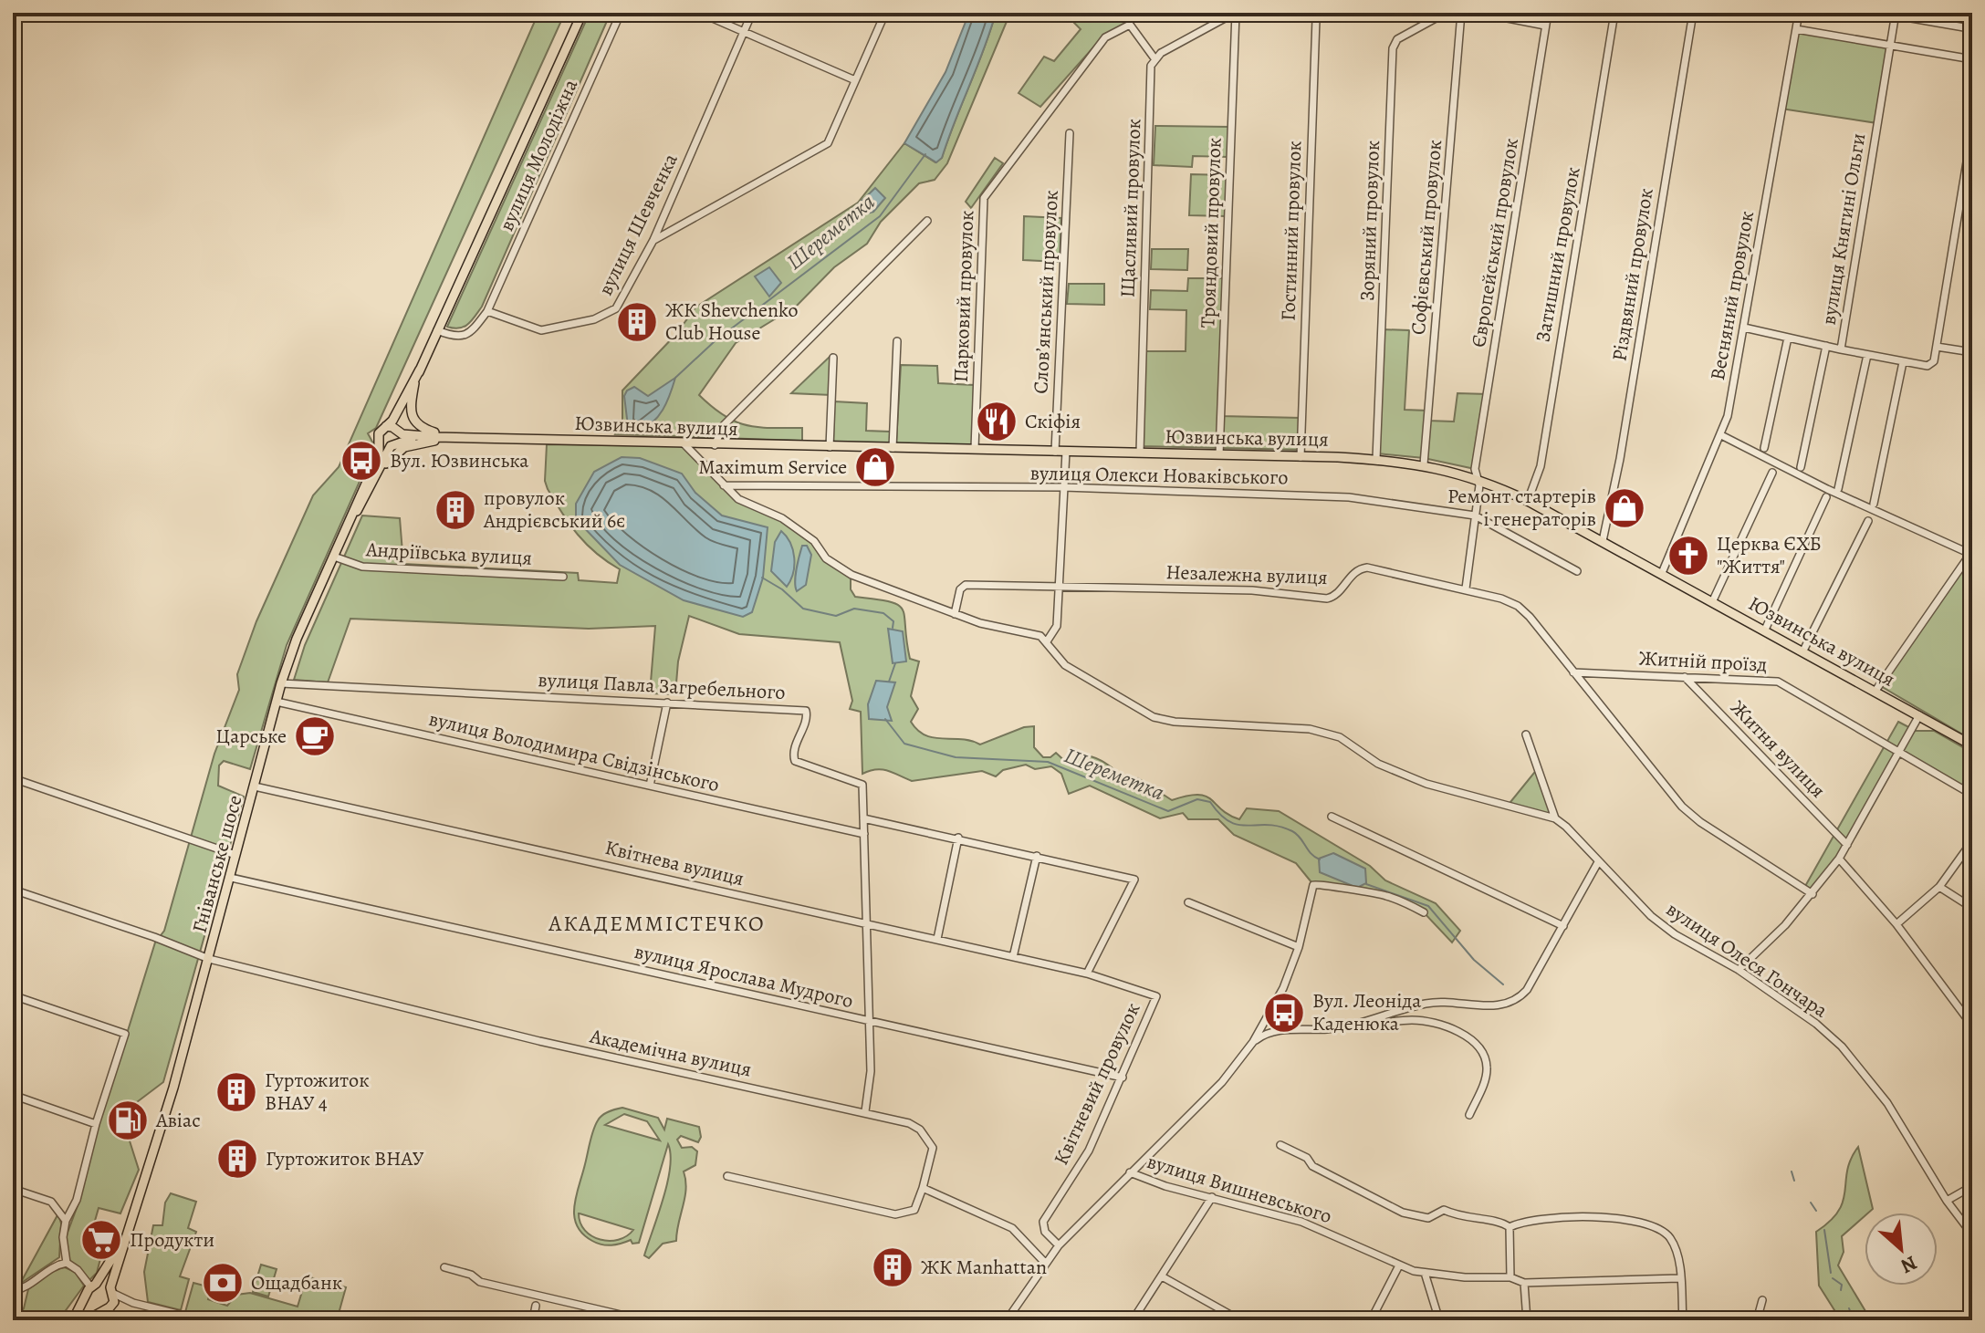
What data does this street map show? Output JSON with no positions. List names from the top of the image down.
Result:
{
  "streets": {
    "main road": ["Юзвинська вулиця", "Гніванське шосе"],
    "street": [
      "вулиця Молодіжна",
      "Щасливий провулок",
      "Зоряний провулок",
      "вулиця Шевченка",
      "вулиця Княгині Ольги",
      "Гостинний провулок",
      "Трояндовий провулок",
      "Софієвський провулок",
      "Європейський провулок",
      "Затишний провулок",
      "Різдвяний провулок",
      "Словʼянський провулок",
      "Весняний провулок",
      "Парковий провулок",
      "вулиця Олекси Новаківського",
      "Андріївська вулиця",
      "Незалежна вулиця",
      "Житній проїзд",
      "вулиця Павла Загребельного",
      "Житня вулиця",
      "вулиця Володимира Свідзінського",
      "Квітнева вулиця",
      "вулиця Олеся Гончара",
      "вулиця Ярослава Мудрого",
      "Академічна вулиця",
      "Квітневий провулок",
      "вулиця Вишневського"
    ]
  },
  "crossings": [
    ["вулиця Молодіжна", "вулиця Шевченка"],
    ["Щасливий провулок", "Парковий провулок"],
    ["Щасливий провулок", "Юзвинська вулиця"],
    ["Зоряний провулок", "Юзвинська вулиця"],
    ["вулиця Княгині Ольги", "Весняний провулок"],
    ["Гостинний провулок", "Юзвинська вулиця"],
    ["Трояндовий провулок", "Юзвинська вулиця"],
    ["Софієвський провулок", "Юзвинська вулиця"],
    ["Європейський провулок", "Юзвинська вулиця"],
    ["Європейський провулок", "вулиця Олекси Новаківського"],
    ["Європейський провулок", "Незалежна вулиця"],
    ["Затишний провулок", "Юзвинська вулиця"],
    ["Різдвяний провулок", "Юзвинська вулиця"],
    ["Словʼянський провулок", "Юзвинська вулиця"],
    ["Весняний провулок", "Юзвинська вулиця"],
    ["Парковий провулок", "Юзвинська вулиця"],
    ["Андріївська вулиця", "Гніванське шосе"],
    ["Незалежна вулиця", "Житній проїзд"],
    ["Житній проїзд", "Житня вулиця"],
    ["вулиця Павла Загребельного", "вулиця Володимира Свідзінського"],
    ["вулиця Павла Загребельного", "Квітнева вулиця"],
    ["вулиця Павла Загребельного", "Гніванське шосе"],
    ["вулиця Павла Загребельного", "вулиця Ярослава Мудрого"],
    ["вулиця Павла Загребельного", "Академічна вулиця"],
    ["вулиця Володимира Свідзінського", "Гніванське шосе"],
    ["Квітнева вулиця", "Гніванське шосе"],
    ["Квітнева вулиця", "Квітневий провулок"],
    ["Гніванське шосе", "вулиця Ярослава Мудрого"],
    ["Гніванське шосе", "Академічна вулиця"],
    ["вулиця Ярослава Мудрого", "Квітневий провулок"]
  ],
  "districts": ["АКАДЕММІСТЕЧКО"],
  "water": ["Шереметка"],
  "places": {
    "building": [
      "ЖК Shevchenko Club House",
      "провулок Андрієвський 6є",
      "Гуртожиток ВНАУ 4",
      "Гуртожиток ВНАУ",
      "ЖК Manhattan"
    ],
    "restaurant": ["Скіфія"],
    "bus stop": ["Вул. Юзвинська", "Вул. Леоніда Каденюка"],
    "shop": ["Maximum Service", "Ремонт стартерів і генераторів"],
    "church": ["Церква ЄХБ \"Життя\""],
    "cafe": ["Царське"],
    "fuel station": ["Авіас"],
    "supermarket": ["Продукти"],
    "bank": ["Ощадбанк"]
  },
  "north": "bottom right"
}
